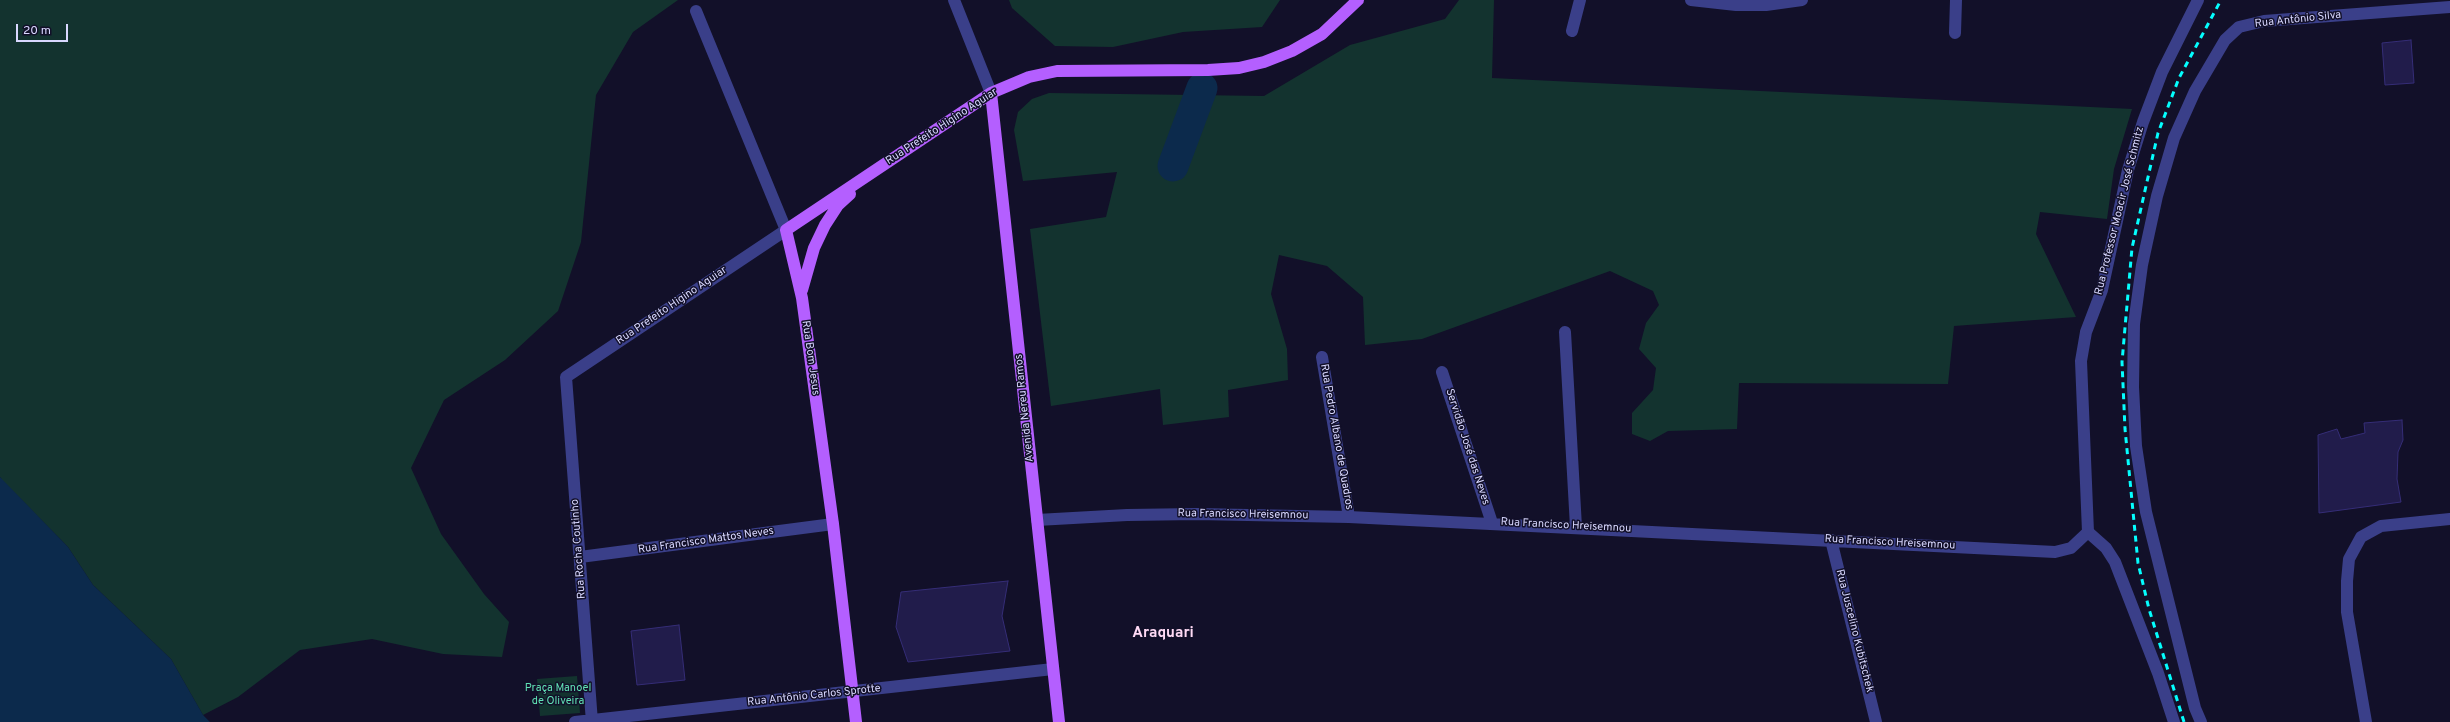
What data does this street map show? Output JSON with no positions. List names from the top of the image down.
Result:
{
  "streets": {
    "main road": ["Rua Prefeito Higino Aguiar", "Rua Bom Jesus", "Avenida Nereu Ramos"],
    "street": [
      "Rua Antônio Silva",
      "Rua Professor Moacir José Schmitz",
      "Rua Pedro Albano de Quadros",
      "Servidão José das Neves",
      "Rua Francisco Hreisemnou",
      "Rua Francisco Mattos Neves",
      "Rua Rocha Coutinho",
      "Rua Juscelino Kubitschek",
      "Rua Antônio Carlos Sprotte"
    ]
  },
  "crossings": [
    ["Rua Prefeito Higino Aguiar", "Rua Bom Jesus"],
    ["Rua Prefeito Higino Aguiar", "Avenida Nereu Ramos"],
    ["Rua Prefeito Higino Aguiar", "Rua Rocha Coutinho"],
    ["Rua Professor Moacir José Schmitz", "Rua Francisco Hreisemnou"],
    ["Rua Bom Jesus", "Rua Francisco Mattos Neves"],
    ["Rua Bom Jesus", "Rua Antônio Carlos Sprotte"],
    ["Avenida Nereu Ramos", "Rua Francisco Hreisemnou"],
    ["Avenida Nereu Ramos", "Rua Antônio Carlos Sprotte"],
    ["Rua Pedro Albano de Quadros", "Rua Francisco Hreisemnou"],
    ["Servidão José das Neves", "Rua Francisco Hreisemnou"],
    ["Rua Francisco Hreisemnou", "Rua Juscelino Kubitschek"],
    ["Rua Francisco Mattos Neves", "Rua Rocha Coutinho"],
    ["Rua Rocha Coutinho", "Rua Antônio Carlos Sprotte"]
  ],
  "districts": ["Araquari"],
  "parks": ["Praça Manoel de Oliveira"],
  "scale_bar": "20 m"
}
